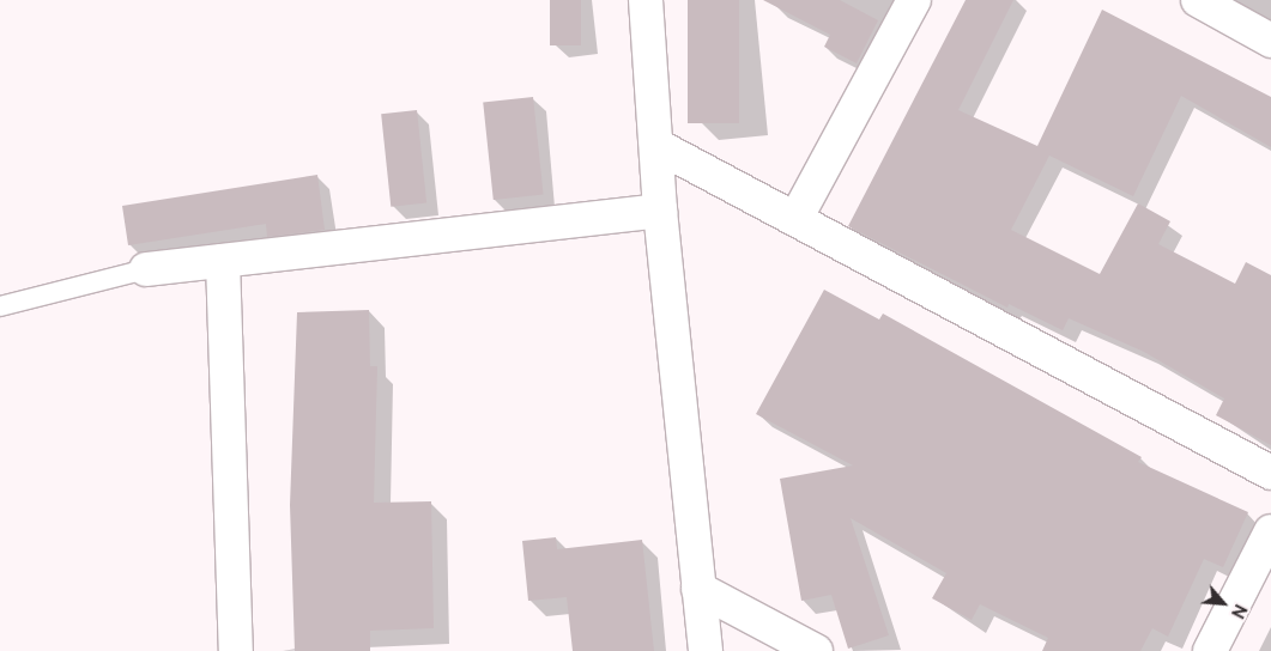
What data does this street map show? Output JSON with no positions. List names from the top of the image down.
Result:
{
  "north": "bottom right"
}
